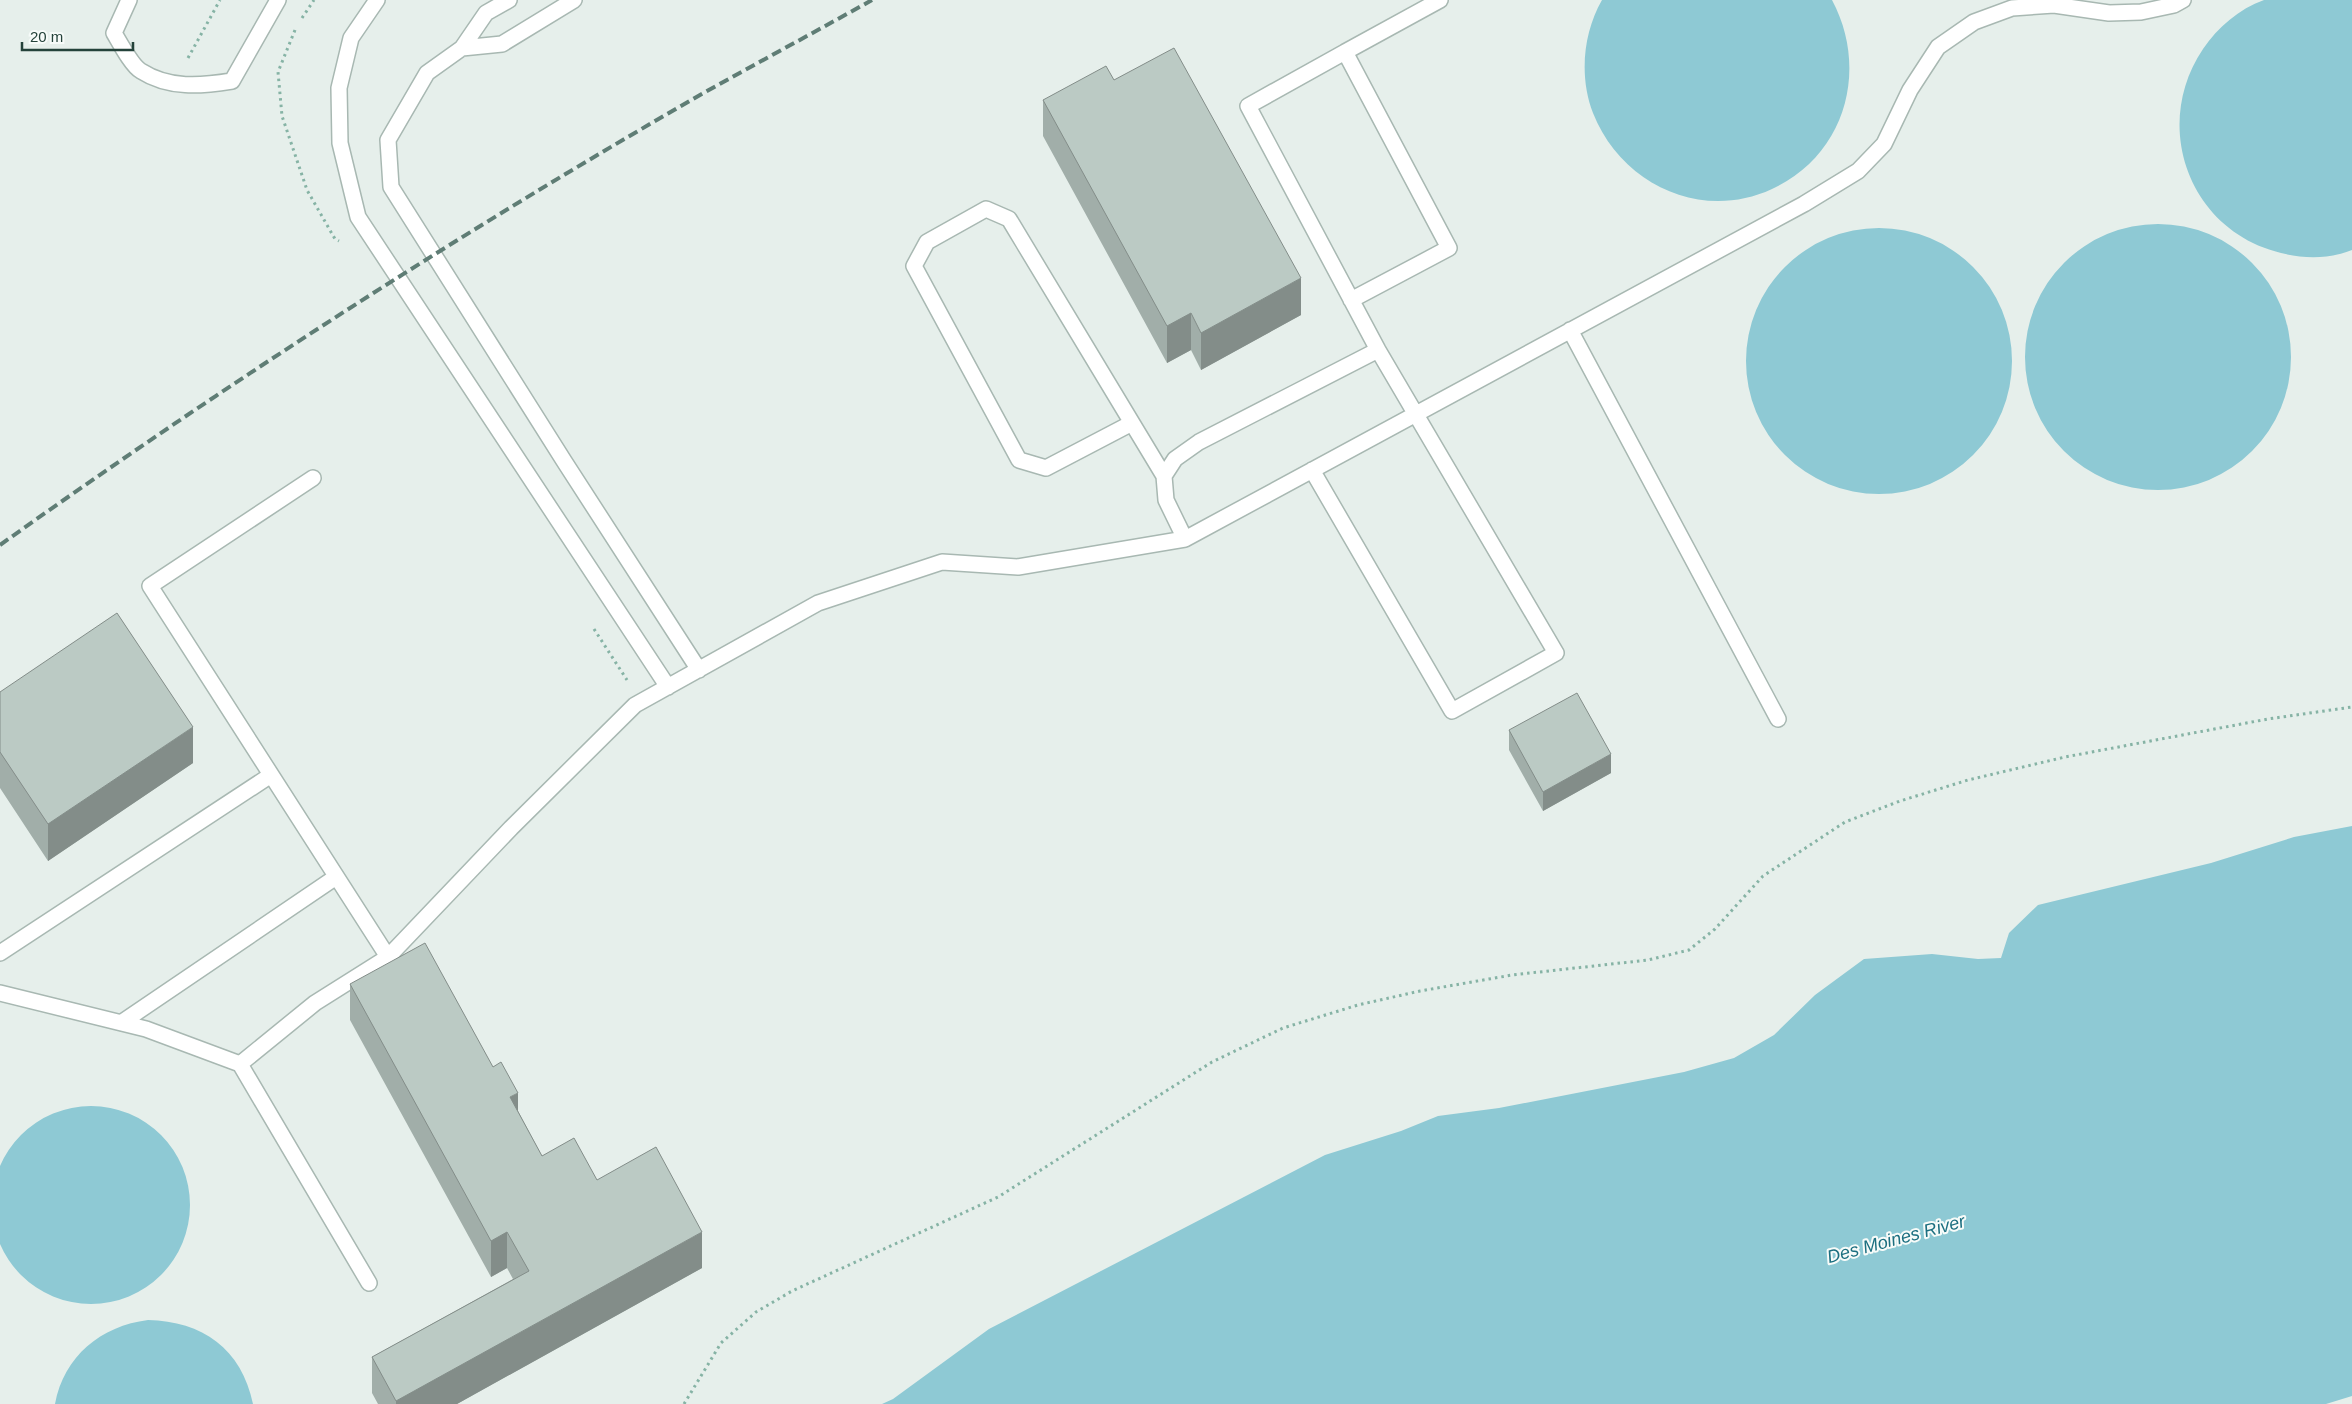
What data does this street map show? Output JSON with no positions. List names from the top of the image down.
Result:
{
  "water": ["Des Moines River"],
  "scale_bar": "20 m"
}
